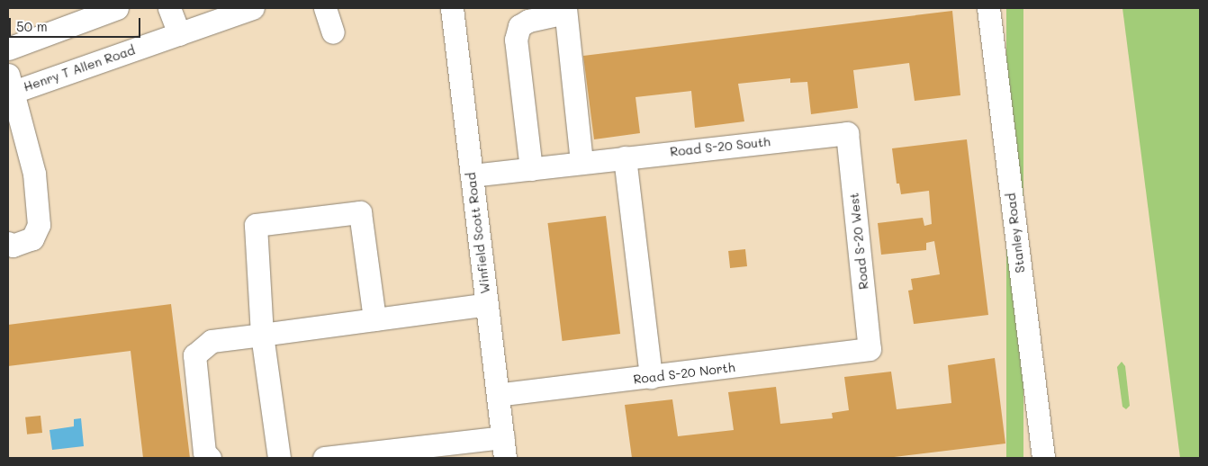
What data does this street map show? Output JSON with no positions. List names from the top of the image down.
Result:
{
  "streets": {
    "street": [
      "Henry T Allen Road",
      "Road S-20 South",
      "Winfield Scott Road",
      "Stanley Road",
      "Road S-20 West",
      "Road S-20 North"
    ]
  },
  "crossings": [
    ["Road S-20 South", "Winfield Scott Road"],
    ["Road S-20 South", "Road S-20 West"],
    ["Winfield Scott Road", "Road S-20 North"],
    ["Road S-20 West", "Road S-20 North"]
  ],
  "scale_bar": "50 m"
}
